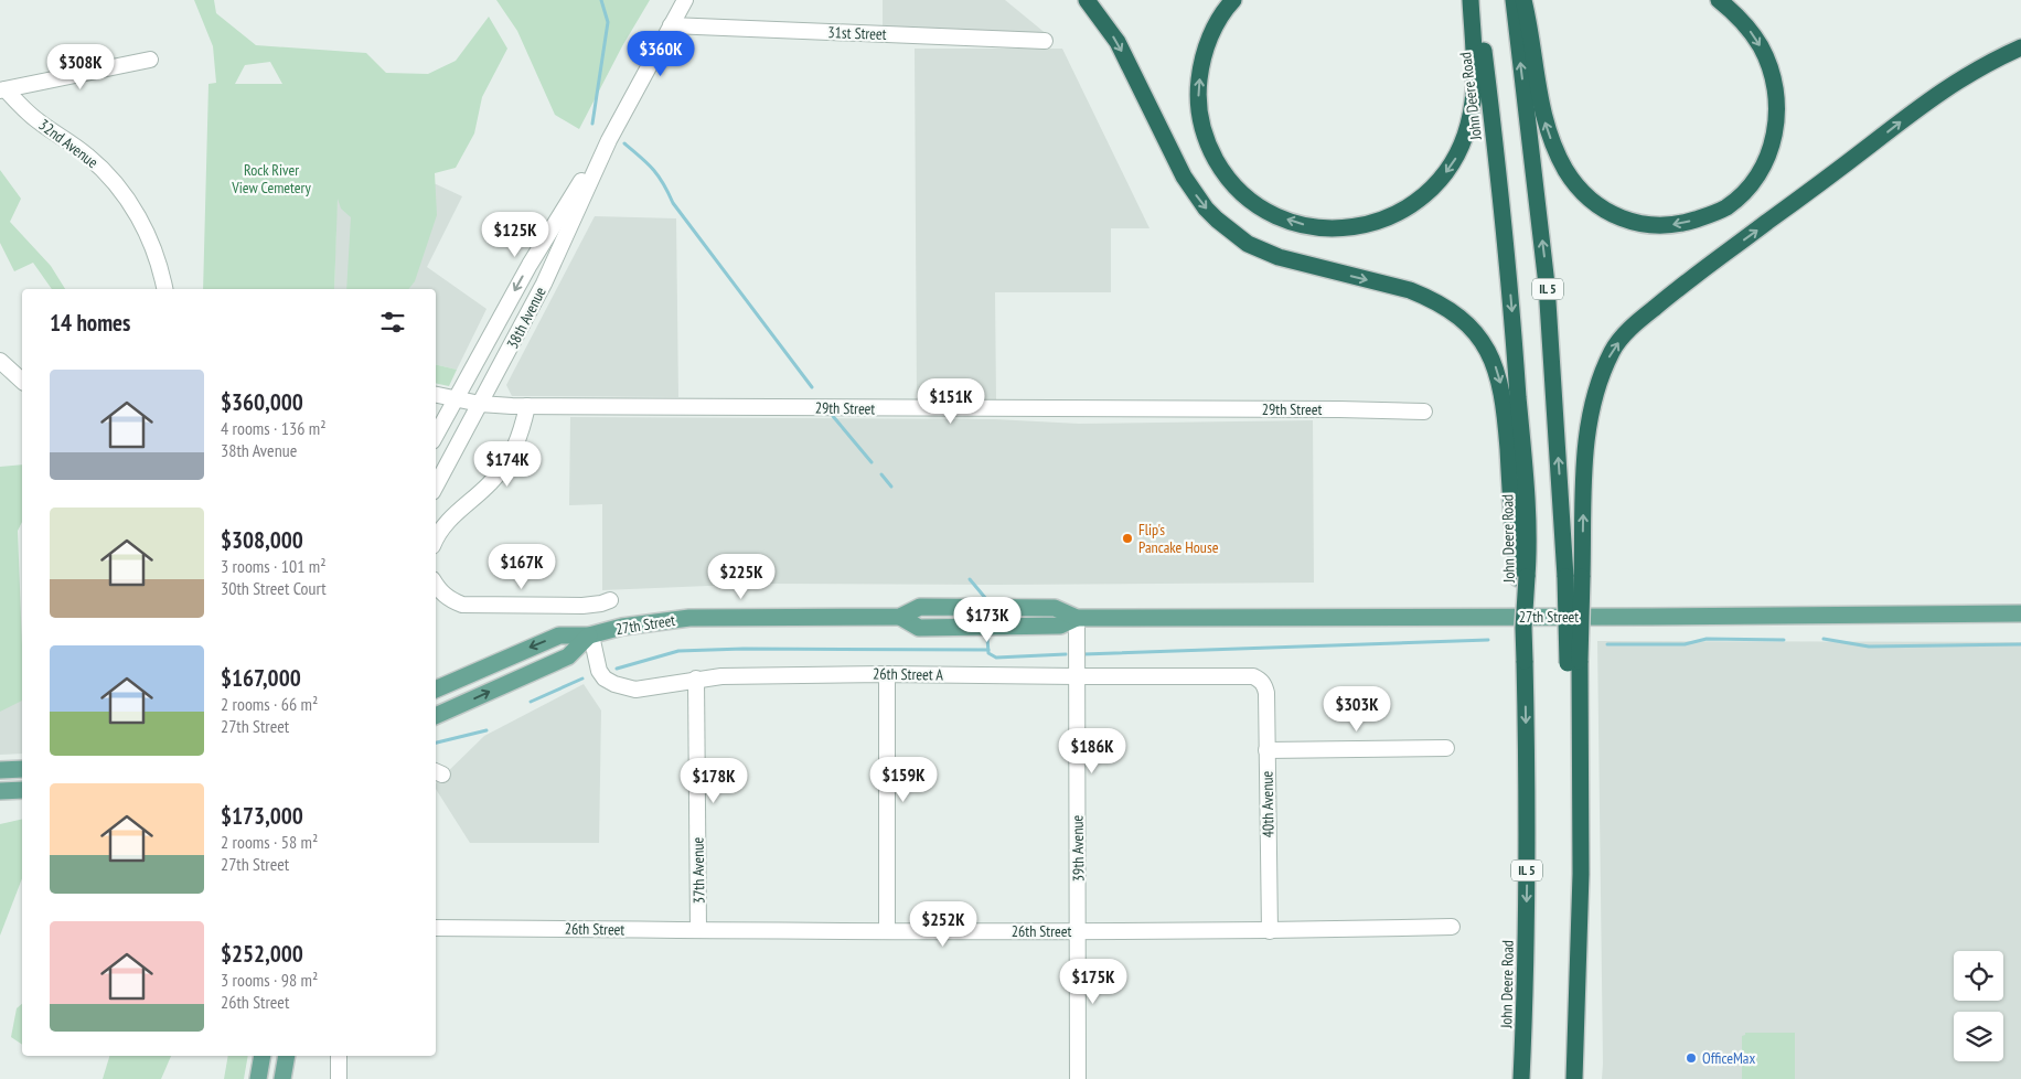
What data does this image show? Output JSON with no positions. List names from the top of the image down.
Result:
{
  "streets": {
    "highway": ["John Deere Road", "IL 5"],
    "main road": ["27th Street"],
    "street": [
      "31st Street",
      "32nd Avenue",
      "38th Avenue",
      "29th Street",
      "26th Street A",
      "40th Avenue",
      "39th Avenue",
      "37th Avenue",
      "26th Street"
    ]
  },
  "crossings": [
    ["31st Street", "38th Avenue"],
    ["38th Avenue", "29th Street"],
    ["27th Street", "26th Street A"],
    ["27th Street", "39th Avenue"],
    ["26th Street A", "40th Avenue"],
    ["26th Street A", "39th Avenue"],
    ["26th Street A", "37th Avenue"],
    ["40th Avenue", "26th Street"],
    ["39th Avenue", "26th Street"],
    ["37th Avenue", "26th Street"]
  ],
  "parks": ["Rock River View Cemetery"],
  "places": ["Flip's Pancake House", "OfficeMax"],
  "page": {
    "price": [
      "$360K",
      "$308K",
      "$125K",
      "$151K",
      "$174K",
      "$167K",
      "$225K",
      "$173K",
      "$303K",
      "$186K",
      "$159K",
      "$178K",
      "$252K",
      "$175K"
    ],
    "heading": "14 homes",
    "list": [
      {
        "name": "$360,000",
        "note": "4 rooms · 136 m² · 38th Avenue"
      },
      {
        "name": "$308,000",
        "note": "3 rooms · 101 m² · 30th Street Court"
      },
      {
        "name": "$167,000",
        "note": "2 rooms · 66 m² · 27th Street"
      },
      {
        "name": "$173,000",
        "note": "2 rooms · 58 m² · 27th Street"
      },
      {
        "name": "$252,000",
        "note": "3 rooms · 98 m² · 26th Street"
      }
    ]
  }
}
